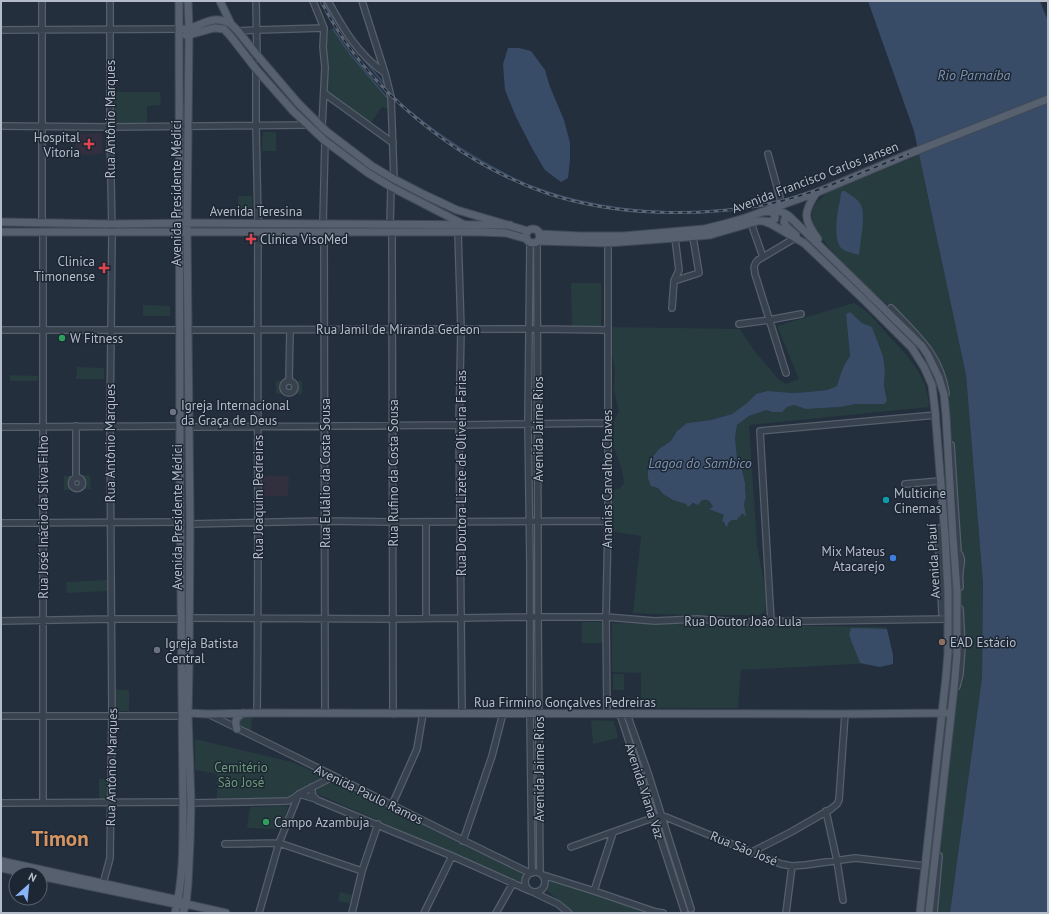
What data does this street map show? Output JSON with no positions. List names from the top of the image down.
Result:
{
  "streets": {
    "main road": [
      "Avenida Francisco Carlos Jansen",
      "Avenida Presidente Médici",
      "Avenida Teresina",
      "Avenida Piauí",
      "Rua Firmino Gonçalves Pedreiras"
    ],
    "street": [
      "Rua Antônio Marques",
      "Rua Jamil de Miranda Gedeon",
      "Avenida Jaime Rios",
      "Rua Eulálio da Costa Sousa",
      "Rua Rufino da Costa Sousa",
      "Rua Doutora Lizete de Oliveira Farias",
      "Ananias Carvalho Chaves",
      "Rua Joaquim Pedreiras",
      "Rua José Inácio da Silva Filho",
      "Rua Doutor João Lula",
      "Avenida Viana Vaz",
      "Avenida Paulo Ramos",
      "Rua São José"
    ]
  },
  "crossings": [
    ["Rua Antônio Marques", "Avenida Teresina"],
    ["Rua Antônio Marques", "Rua Firmino Gonçalves Pedreiras"],
    ["Avenida Francisco Carlos Jansen", "Avenida Presidente Médici"],
    ["Avenida Francisco Carlos Jansen", "Avenida Teresina"],
    ["Avenida Francisco Carlos Jansen", "Avenida Jaime Rios"],
    ["Avenida Francisco Carlos Jansen", "Ananias Carvalho Chaves"],
    ["Avenida Francisco Carlos Jansen", "Avenida Piauí"],
    ["Avenida Presidente Médici", "Avenida Teresina"],
    ["Avenida Presidente Médici", "Rua Jamil de Miranda Gedeon"],
    ["Avenida Presidente Médici", "Rua Firmino Gonçalves Pedreiras"],
    ["Avenida Teresina", "Rua Eulálio da Costa Sousa"],
    ["Avenida Teresina", "Rua Rufino da Costa Sousa"],
    ["Avenida Teresina", "Rua Doutora Lizete de Oliveira Farias"],
    ["Avenida Teresina", "Rua Joaquim Pedreiras"],
    ["Avenida Teresina", "Rua José Inácio da Silva Filho"],
    ["Rua Jamil de Miranda Gedeon", "Avenida Jaime Rios"],
    ["Rua Jamil de Miranda Gedeon", "Rua Eulálio da Costa Sousa"],
    ["Rua Jamil de Miranda Gedeon", "Rua Rufino da Costa Sousa"],
    ["Rua Jamil de Miranda Gedeon", "Rua Doutora Lizete de Oliveira Farias"],
    ["Rua Jamil de Miranda Gedeon", "Ananias Carvalho Chaves"],
    ["Rua Jamil de Miranda Gedeon", "Rua Joaquim Pedreiras"],
    ["Avenida Jaime Rios", "Rua Doutor João Lula"],
    ["Avenida Jaime Rios", "Rua Firmino Gonçalves Pedreiras"],
    ["Avenida Jaime Rios", "Avenida Paulo Ramos"],
    ["Rua Eulálio da Costa Sousa", "Rua Firmino Gonçalves Pedreiras"],
    ["Rua Rufino da Costa Sousa", "Rua Firmino Gonçalves Pedreiras"],
    ["Rua Doutora Lizete de Oliveira Farias", "Rua Firmino Gonçalves Pedreiras"],
    ["Ananias Carvalho Chaves", "Rua Doutor João Lula"],
    ["Ananias Carvalho Chaves", "Rua Firmino Gonçalves Pedreiras"],
    ["Rua Joaquim Pedreiras", "Rua Firmino Gonçalves Pedreiras"],
    ["Rua José Inácio da Silva Filho", "Rua Firmino Gonçalves Pedreiras"],
    ["Avenida Piauí", "Rua Doutor João Lula"],
    ["Avenida Piauí", "Rua Firmino Gonçalves Pedreiras"],
    ["Avenida Piauí", "Rua São José"],
    ["Rua Firmino Gonçalves Pedreiras", "Avenida Viana Vaz"],
    ["Rua Firmino Gonçalves Pedreiras", "Avenida Paulo Ramos"],
    ["Avenida Viana Vaz", "Rua São José"]
  ],
  "districts": ["Timon"],
  "water": ["Rio Parnaíba", "Lagoa do Sambico"],
  "parks": ["Cemitério São José"],
  "places": {
    "health": ["Hospital Vitoria", "Clínica VisoMed", "Clinica Timonense"],
    "other": [
      "W Fitness",
      "Igreja Internacional da Graça de Deus",
      "Multicine Cinemas",
      "Mix Mateus Atacarejo",
      "EAD Estácio",
      "Igreja Batista Central",
      "Campo Azambuja"
    ]
  },
  "north": "top right"
}
